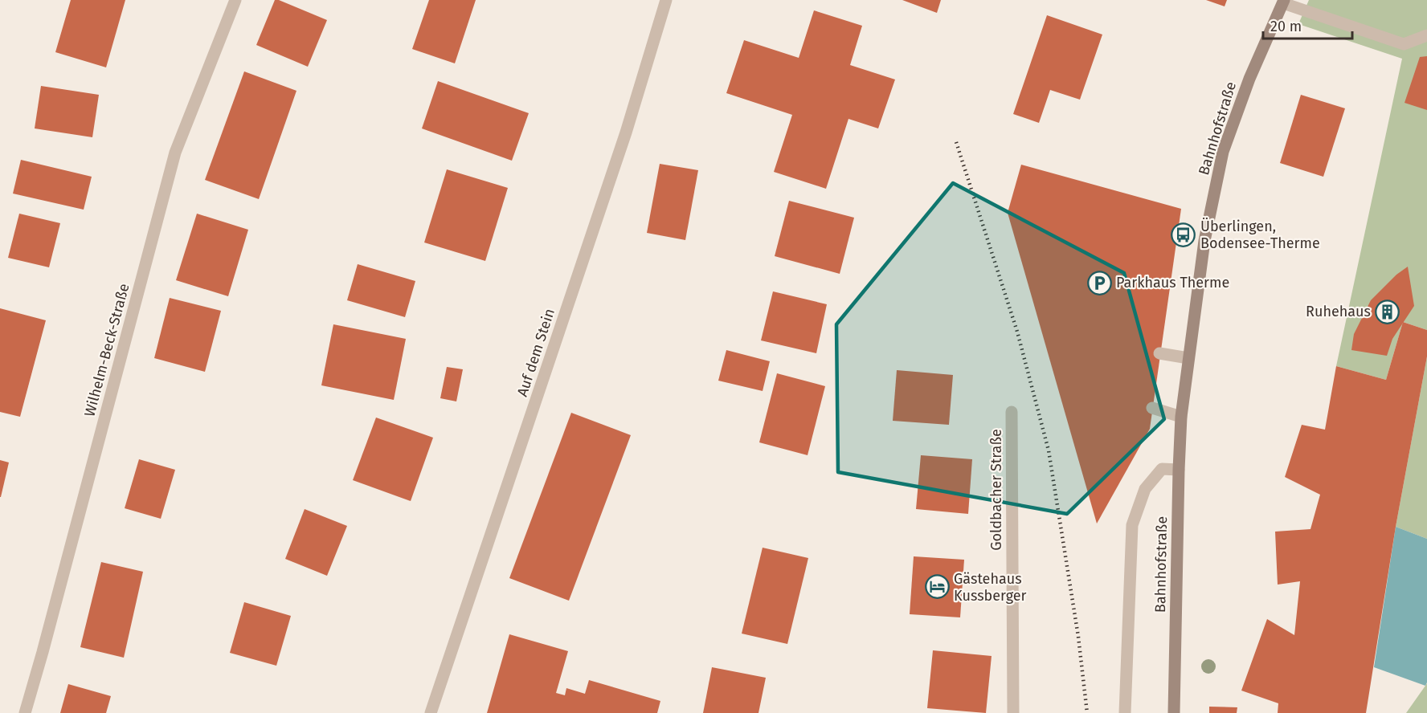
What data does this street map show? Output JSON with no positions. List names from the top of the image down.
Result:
{
  "streets": {
    "street": [
      "Bahnhofstraße",
      "Wilhelm-Beck-Straße",
      "Auf dem Stein",
      "Goldbacher Straße"
    ]
  },
  "places": {
    "bus stop": ["Überlingen, Bodensee-Therme"],
    "parking": ["Parkhaus Therme"],
    "building": ["Ruhehaus"],
    "hotel": ["Gästehaus Kussberger"]
  },
  "scale_bar": "20 m"
}
